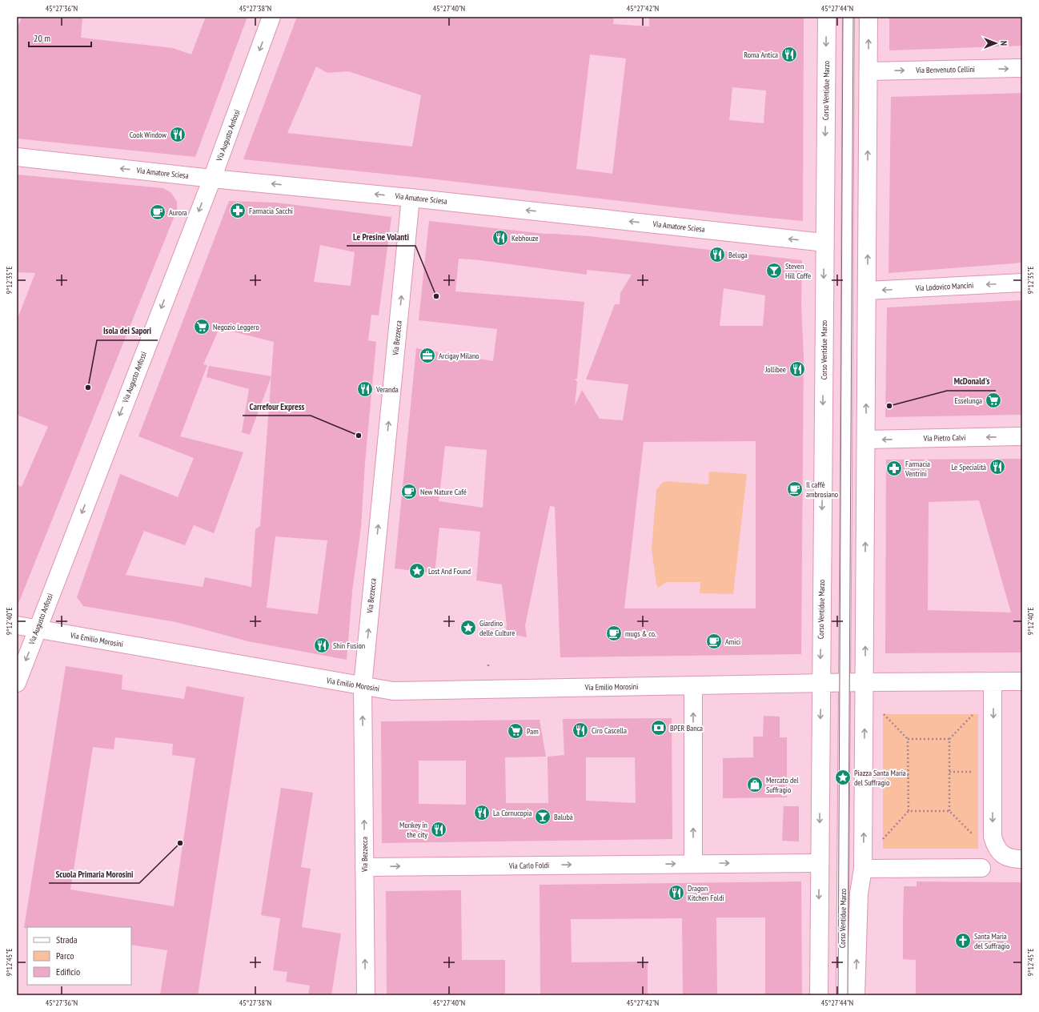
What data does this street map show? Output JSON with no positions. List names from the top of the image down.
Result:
{
  "streets": {
    "street": [
      "Via Benvenuto Cellini",
      "Corso Ventidue Marzo",
      "Via Augusto Anfossi",
      "Via Amatore Sciesa",
      "Via Lodovico Mancini",
      "Via Bezzecca",
      "Via Pietro Calvi",
      "Via Emilio Morosini",
      "Via Carlo Foldi"
    ]
  },
  "crossings": [
    ["Corso Ventidue Marzo", "Via Amatore Sciesa"],
    ["Via Augusto Anfossi", "Via Amatore Sciesa"],
    ["Via Augusto Anfossi", "Via Emilio Morosini"],
    ["Via Amatore Sciesa", "Via Bezzecca"],
    ["Via Bezzecca", "Via Emilio Morosini"],
    ["Via Bezzecca", "Via Carlo Foldi"]
  ],
  "one_way": [
    "Via Benvenuto Cellini",
    "Via Augusto Anfossi",
    "Via Amatore Sciesa",
    "Via Lodovico Mancini",
    "Via Bezzecca",
    "Via Pietro Calvi",
    "Via Carlo Foldi"
  ],
  "places": {
    "restaurant": [
      "Roma Antica",
      "Cook Window",
      "Kebhouze",
      "Beluga",
      "Jollibee",
      "Veranda",
      "Le Specialità",
      "Shin Fusion",
      "Ciro Cascella",
      "La Cornucopia",
      "Monkey in the city",
      "Dragon Kitchen Foldi"
    ],
    "pharmacy": ["Farmacia Sacchi", "Farmacia Ventrini"],
    "cafe": [
      "Aurora",
      "Il caffè ambrosiano",
      "New Nature Café",
      "mugs & co.",
      "Amici"
    ],
    "bar": ["Steven Hill Coffe", "Balubà"],
    "other": [
      "Le Presine Volanti",
      "Isola dei Sapori",
      "McDonald's",
      "Carrefour Express",
      "Scuola Primaria Morosini"
    ],
    "supermarket": ["Negozio Leggero", "Esselunga", "Pam"],
    "office": ["Arcigay Milano"],
    "place": ["Lost And Found", "Giardino delle Culture", "Piazza Santa Maria del Suffragio"],
    "bank": ["BPER Banca"],
    "shop": ["Mercato del Suffragio"],
    "church": ["Santa Maria del Suffragio"]
  },
  "legend": ["Strada", "Parco", "Edificio"],
  "scale_bar": "20 m",
  "north": "right",
  "coordinates": [
    "45°27'36\"N",
    "45°27'38\"N",
    "45°27'40\"N",
    "45°27'42\"N",
    "45°27'44\"N",
    "9°12'35\"E",
    "9°12'40\"E",
    "9°12'45\"E"
  ]
}
